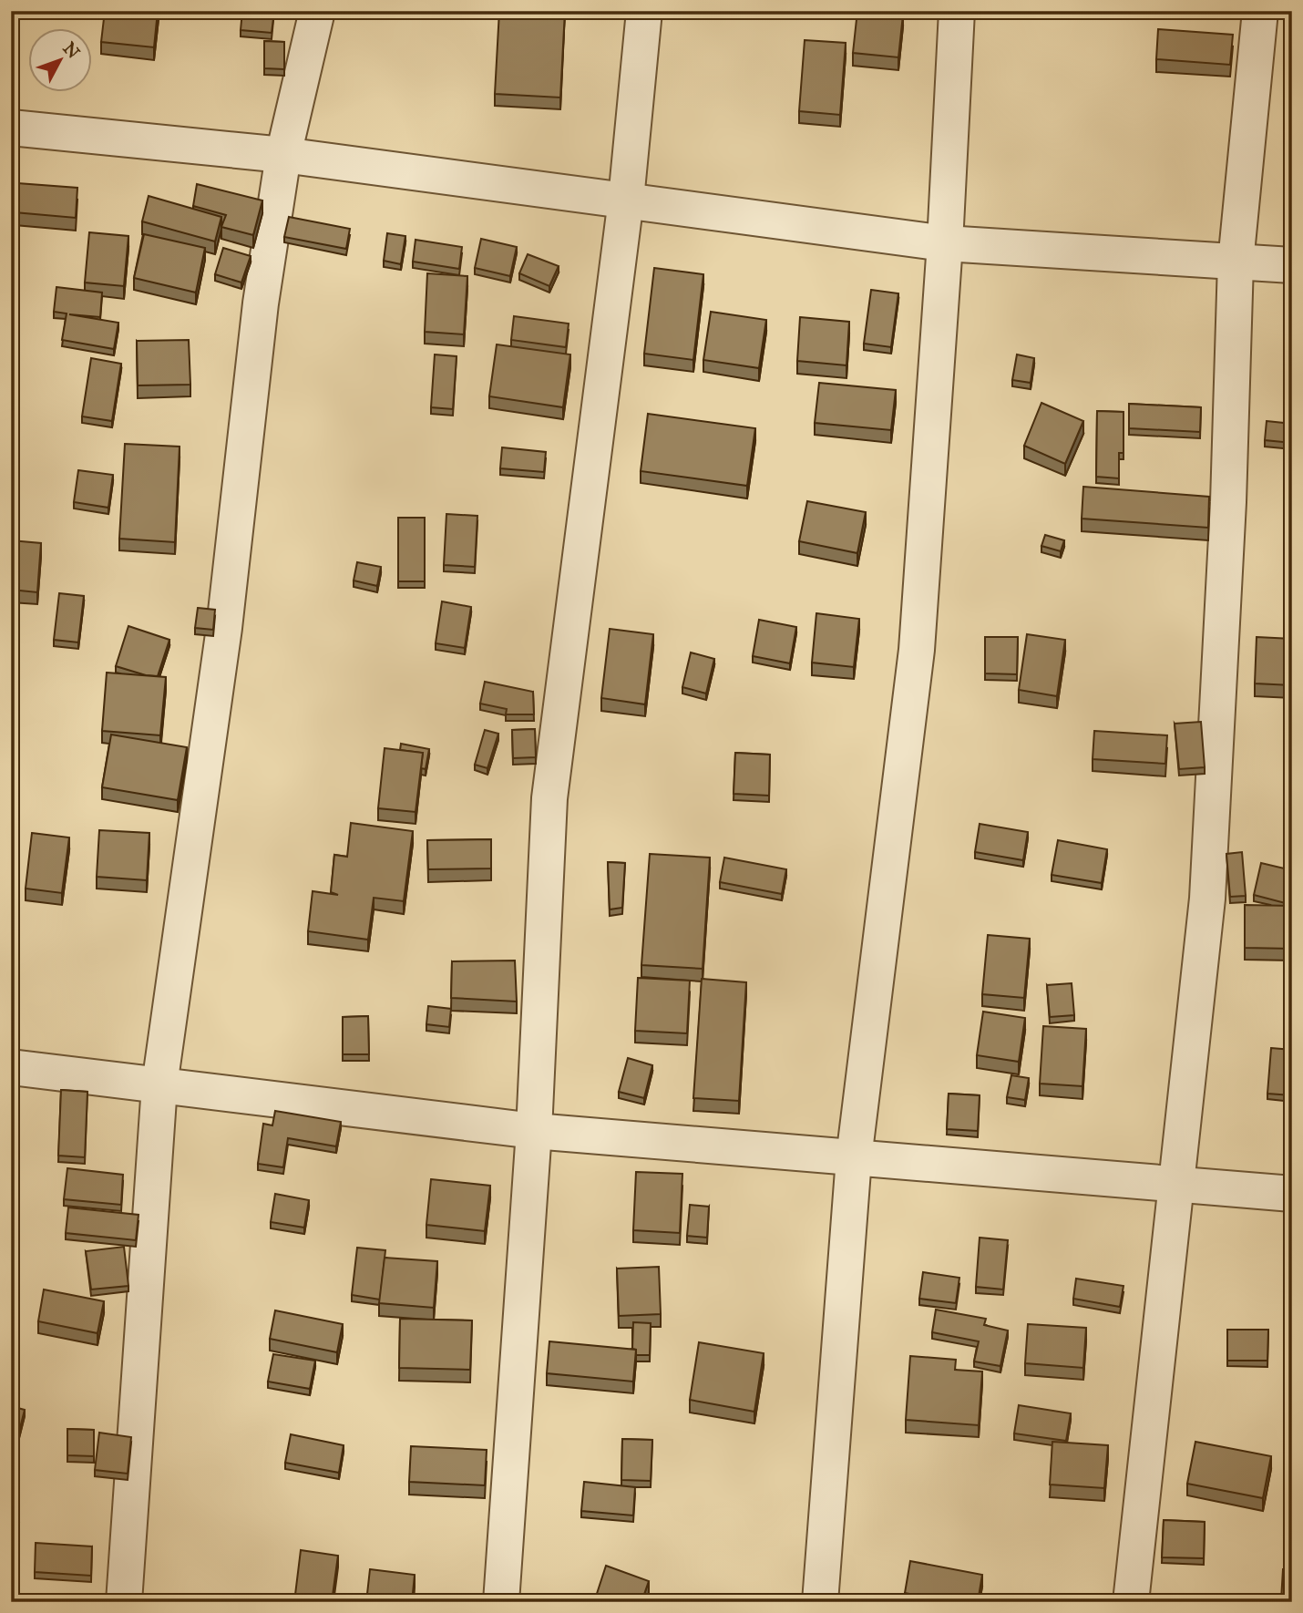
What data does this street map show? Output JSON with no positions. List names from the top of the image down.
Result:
{
  "north": "top right"
}
